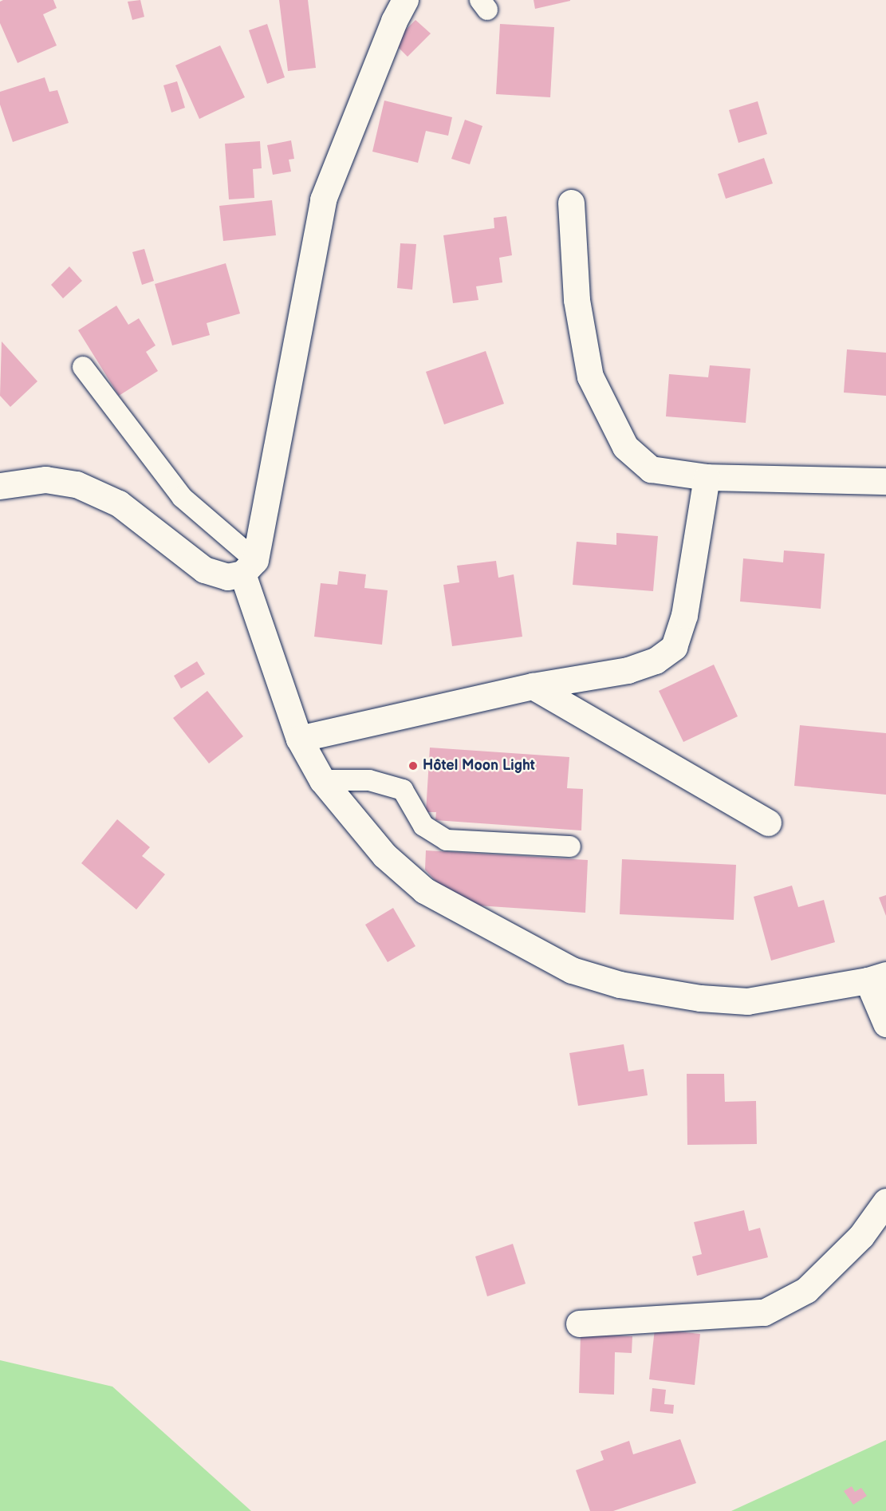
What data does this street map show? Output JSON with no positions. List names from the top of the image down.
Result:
{
  "places": ["Hôtel Moon Light"]
}
